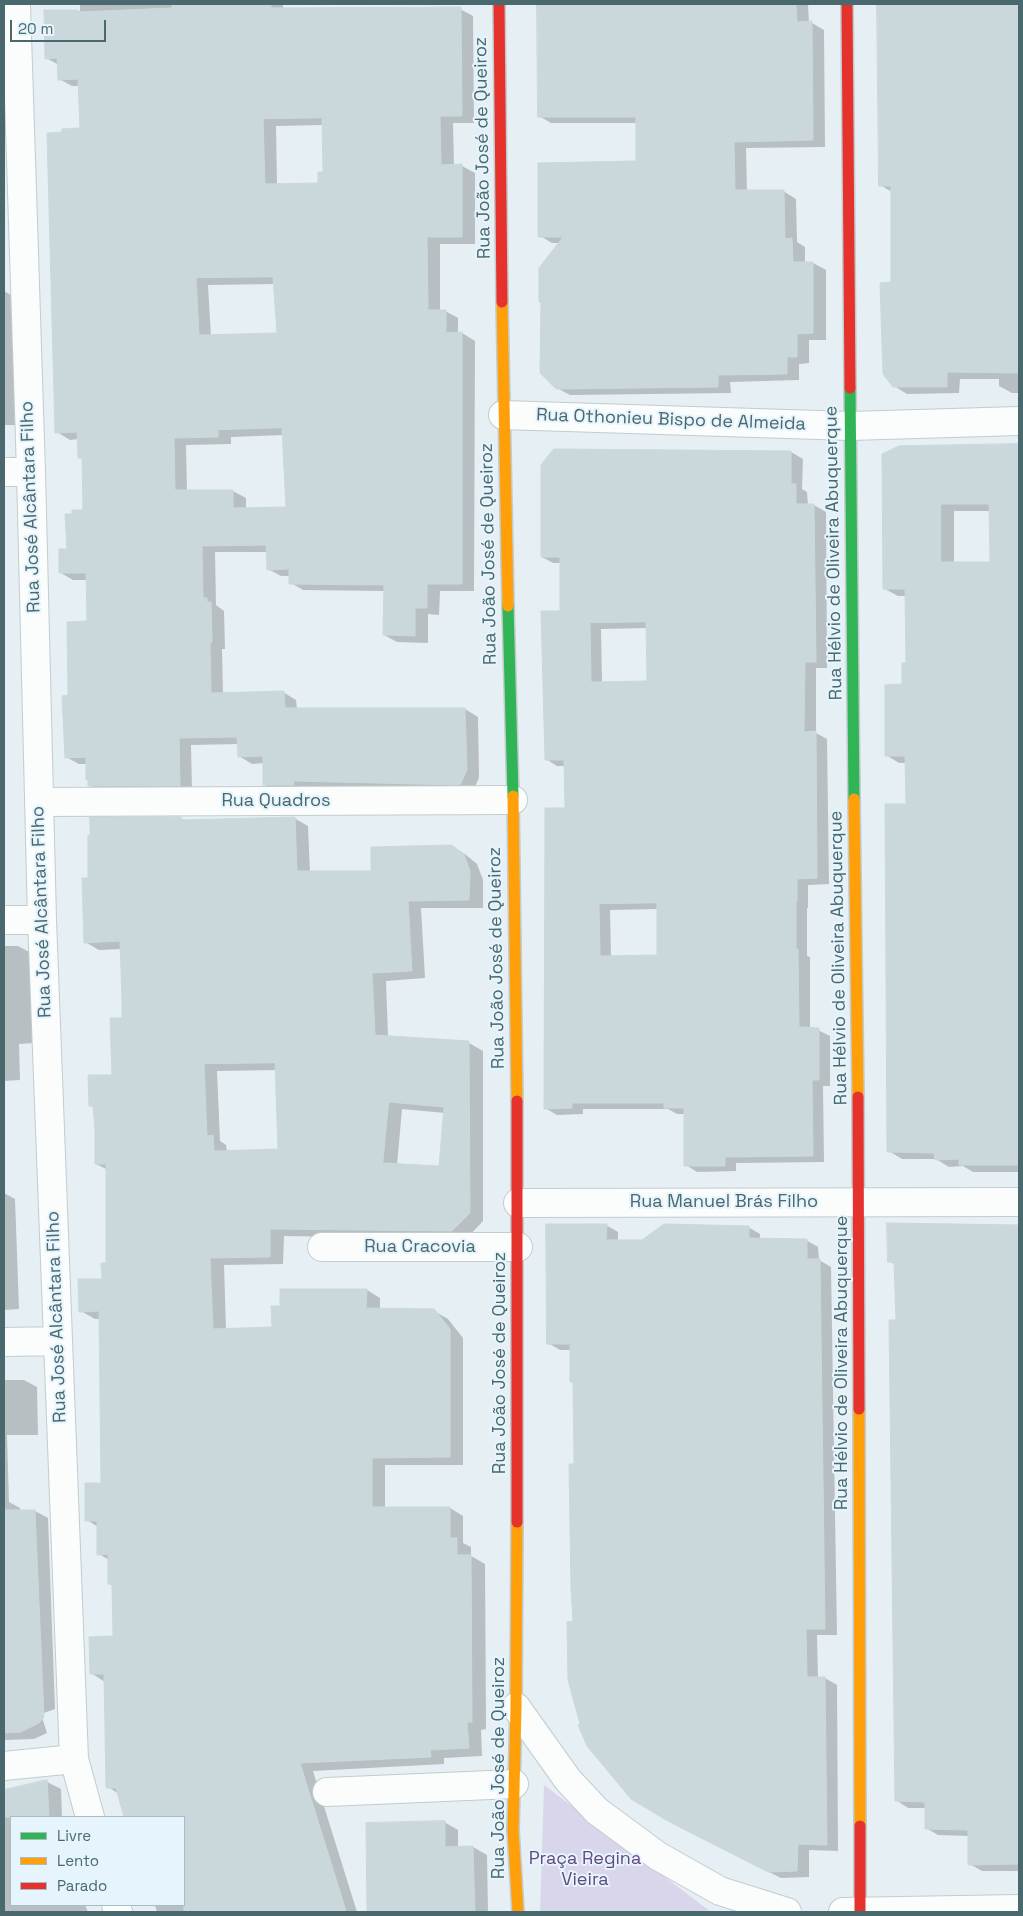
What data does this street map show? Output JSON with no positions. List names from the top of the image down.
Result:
{
  "streets": {
    "street": [
      "Rua João José de Queiroz",
      "Rua Othonieu Bispo de Almeida",
      "Rua José Alcântara Filho",
      "Rua Hélvio de Oliveira Abuquerque",
      "Rua Quadros",
      "Rua Manuel Brás Filho",
      "Rua Cracovia"
    ]
  },
  "crossings": [
    ["Rua João José de Queiroz", "Rua Othonieu Bispo de Almeida"],
    ["Rua João José de Queiroz", "Rua Quadros"],
    ["Rua João José de Queiroz", "Rua Manuel Brás Filho"],
    ["Rua João José de Queiroz", "Rua Cracovia"],
    ["Rua Othonieu Bispo de Almeida", "Rua Hélvio de Oliveira Abuquerque"],
    ["Rua José Alcântara Filho", "Rua Quadros"],
    ["Rua Hélvio de Oliveira Abuquerque", "Rua Manuel Brás Filho"]
  ],
  "parks": ["Praça Regina Vieira"],
  "legend": ["Livre", "Lento", "Parado"],
  "scale_bar": "20 m"
}
